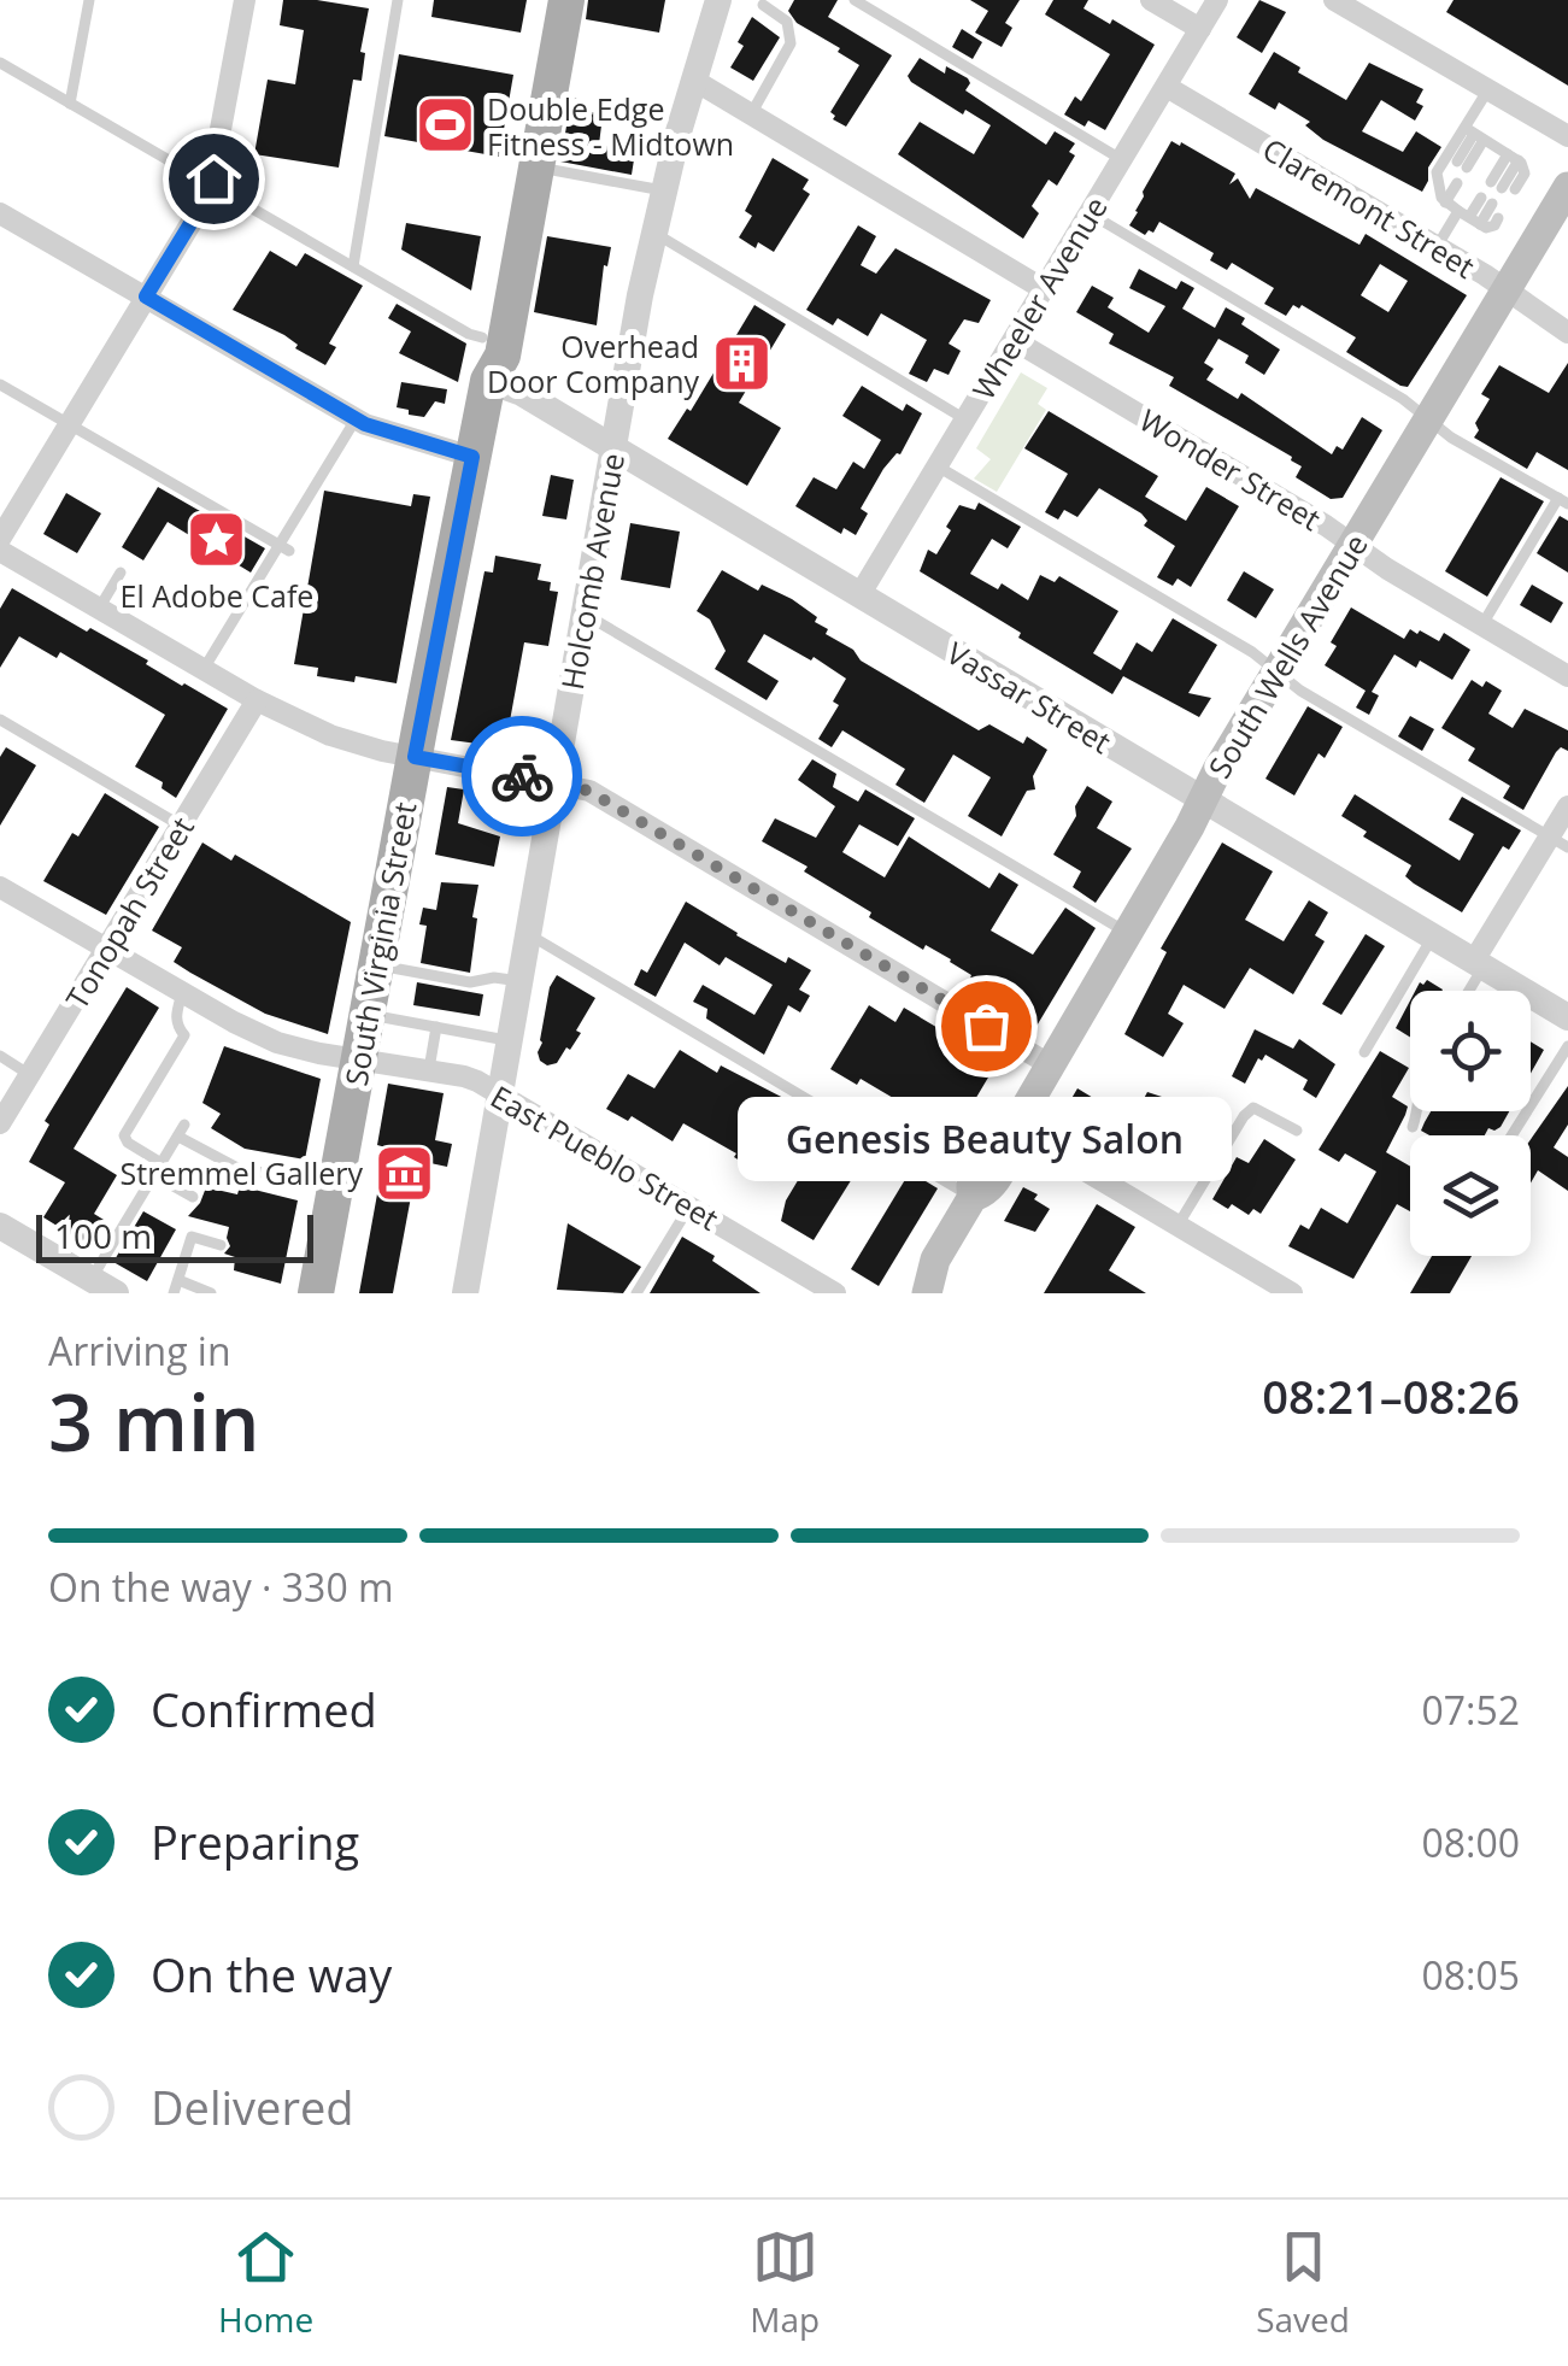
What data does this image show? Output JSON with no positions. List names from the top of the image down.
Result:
{
  "streets": {
    "main road": ["South Wells Avenue", "South Virginia Street"],
    "street": [
      "Claremont Street",
      "Wheeler Avenue",
      "Wonder Street",
      "Holcomb Avenue",
      "Vassar Street",
      "Tonopah Street",
      "East Pueblo Street"
    ]
  },
  "crossings": [
    ["Claremont Street", "Wheeler Avenue"],
    ["Claremont Street", "South Wells Avenue"],
    ["Wheeler Avenue", "Wonder Street"],
    ["Wheeler Avenue", "Vassar Street"],
    ["Wonder Street", "South Wells Avenue"],
    ["Holcomb Avenue", "Vassar Street"],
    ["Holcomb Avenue", "East Pueblo Street"],
    ["South Wells Avenue", "Vassar Street"],
    ["Vassar Street", "South Virginia Street"],
    ["Tonopah Street", "East Pueblo Street"],
    ["South Virginia Street", "East Pueblo Street"]
  ],
  "places": {
    "sports": ["Double Edge Fitness - Midtown"],
    "building": ["Overhead Door Company"],
    "place": ["El Adobe Cafe"],
    "other": ["Genesis Beauty Salon"],
    "museum": ["Stremmel Gallery"]
  },
  "scale_bar": "100 m",
  "page": {
    "bubble": "Genesis Beauty Salon",
    "scale": "100 m",
    "heading": ["3 min", "Arriving in", "08:21–08:26"],
    "bar": "On the way · 330 m",
    "list": [
      ["Confirmed", "07:52"],
      ["Preparing", "08:00"],
      ["On the way", "08:05"],
      "Delivered"
    ],
    "tabs": ["Home", "Map", "Saved"]
  }
}
